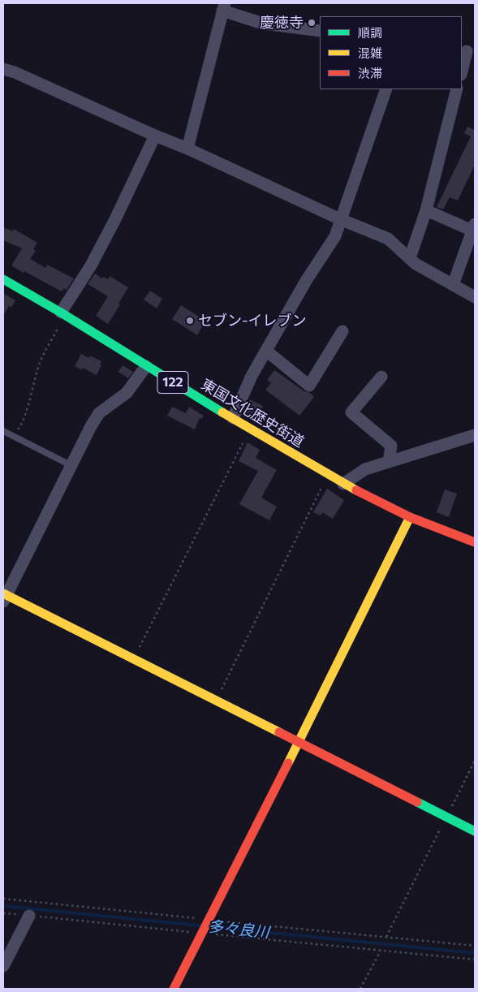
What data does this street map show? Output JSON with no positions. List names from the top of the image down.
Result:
{
  "streets": {
    "main road": ["122", "東国文化歴史街道"]
  },
  "water": ["多々良川"],
  "places": ["慶徳寺", "セブン-イレブン"],
  "legend": ["順調", "混雑", "渋滞"]
}
